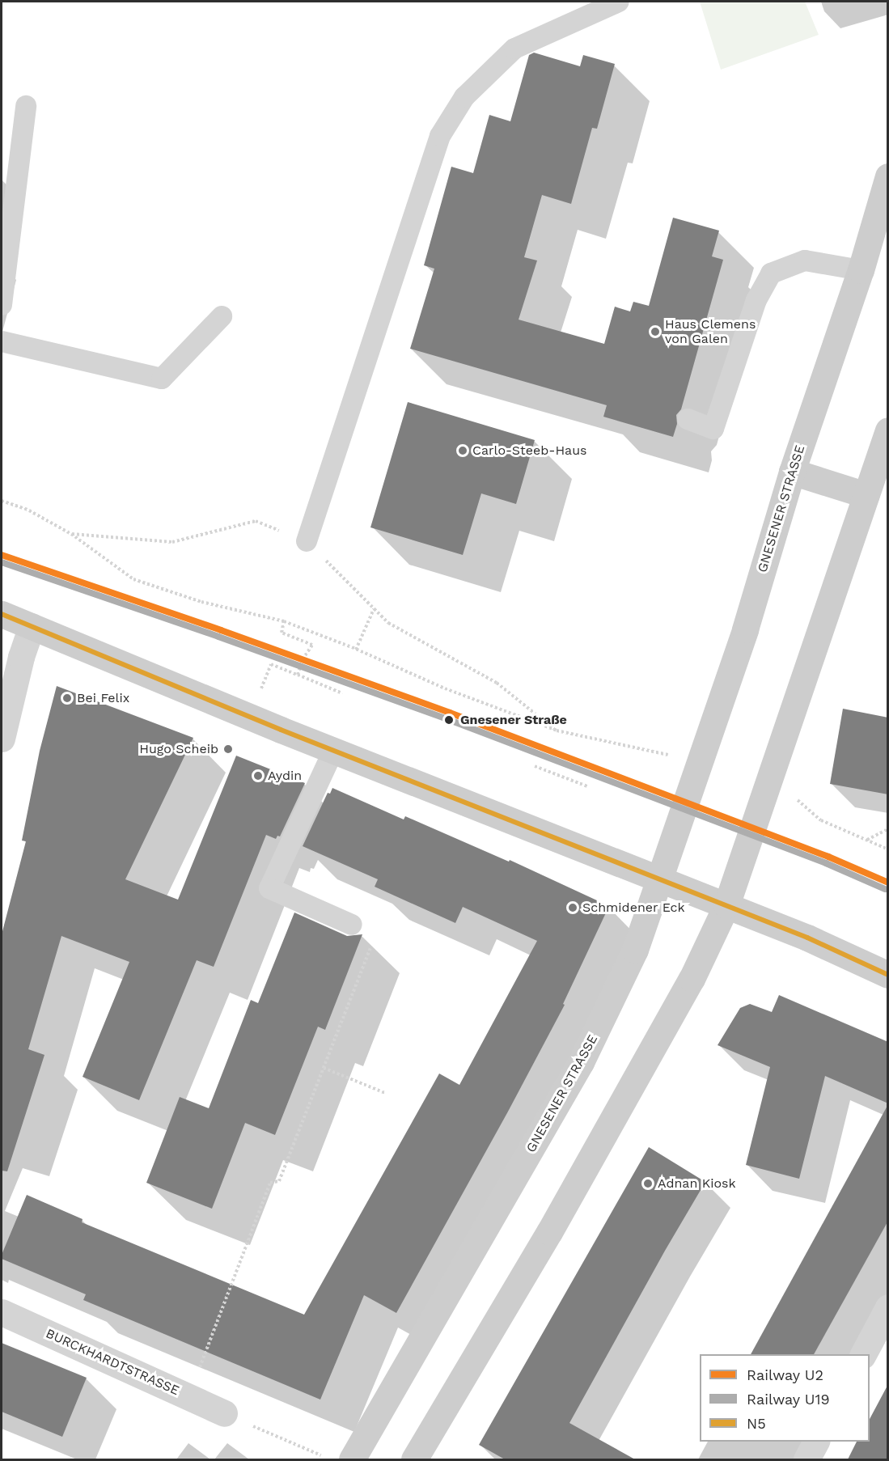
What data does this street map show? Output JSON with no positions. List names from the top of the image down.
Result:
{
  "streets": {
    "main road": ["GNESENER STRASSE"],
    "street": ["BURCKHARDTSTRASSE"]
  },
  "places": [
    "Haus Clemens von Galen",
    "Carlo-Steeb-Haus",
    "Bei Felix",
    "Gnesener Straße",
    "Hugo Scheib",
    "Aydin",
    "Schmidener Eck",
    "Adnan Kiosk"
  ],
  "lines": ["rail line U2", "rail line U19", "transit line N5"],
  "legend": ["Railway U2", "Railway U19", "N5"]
}
